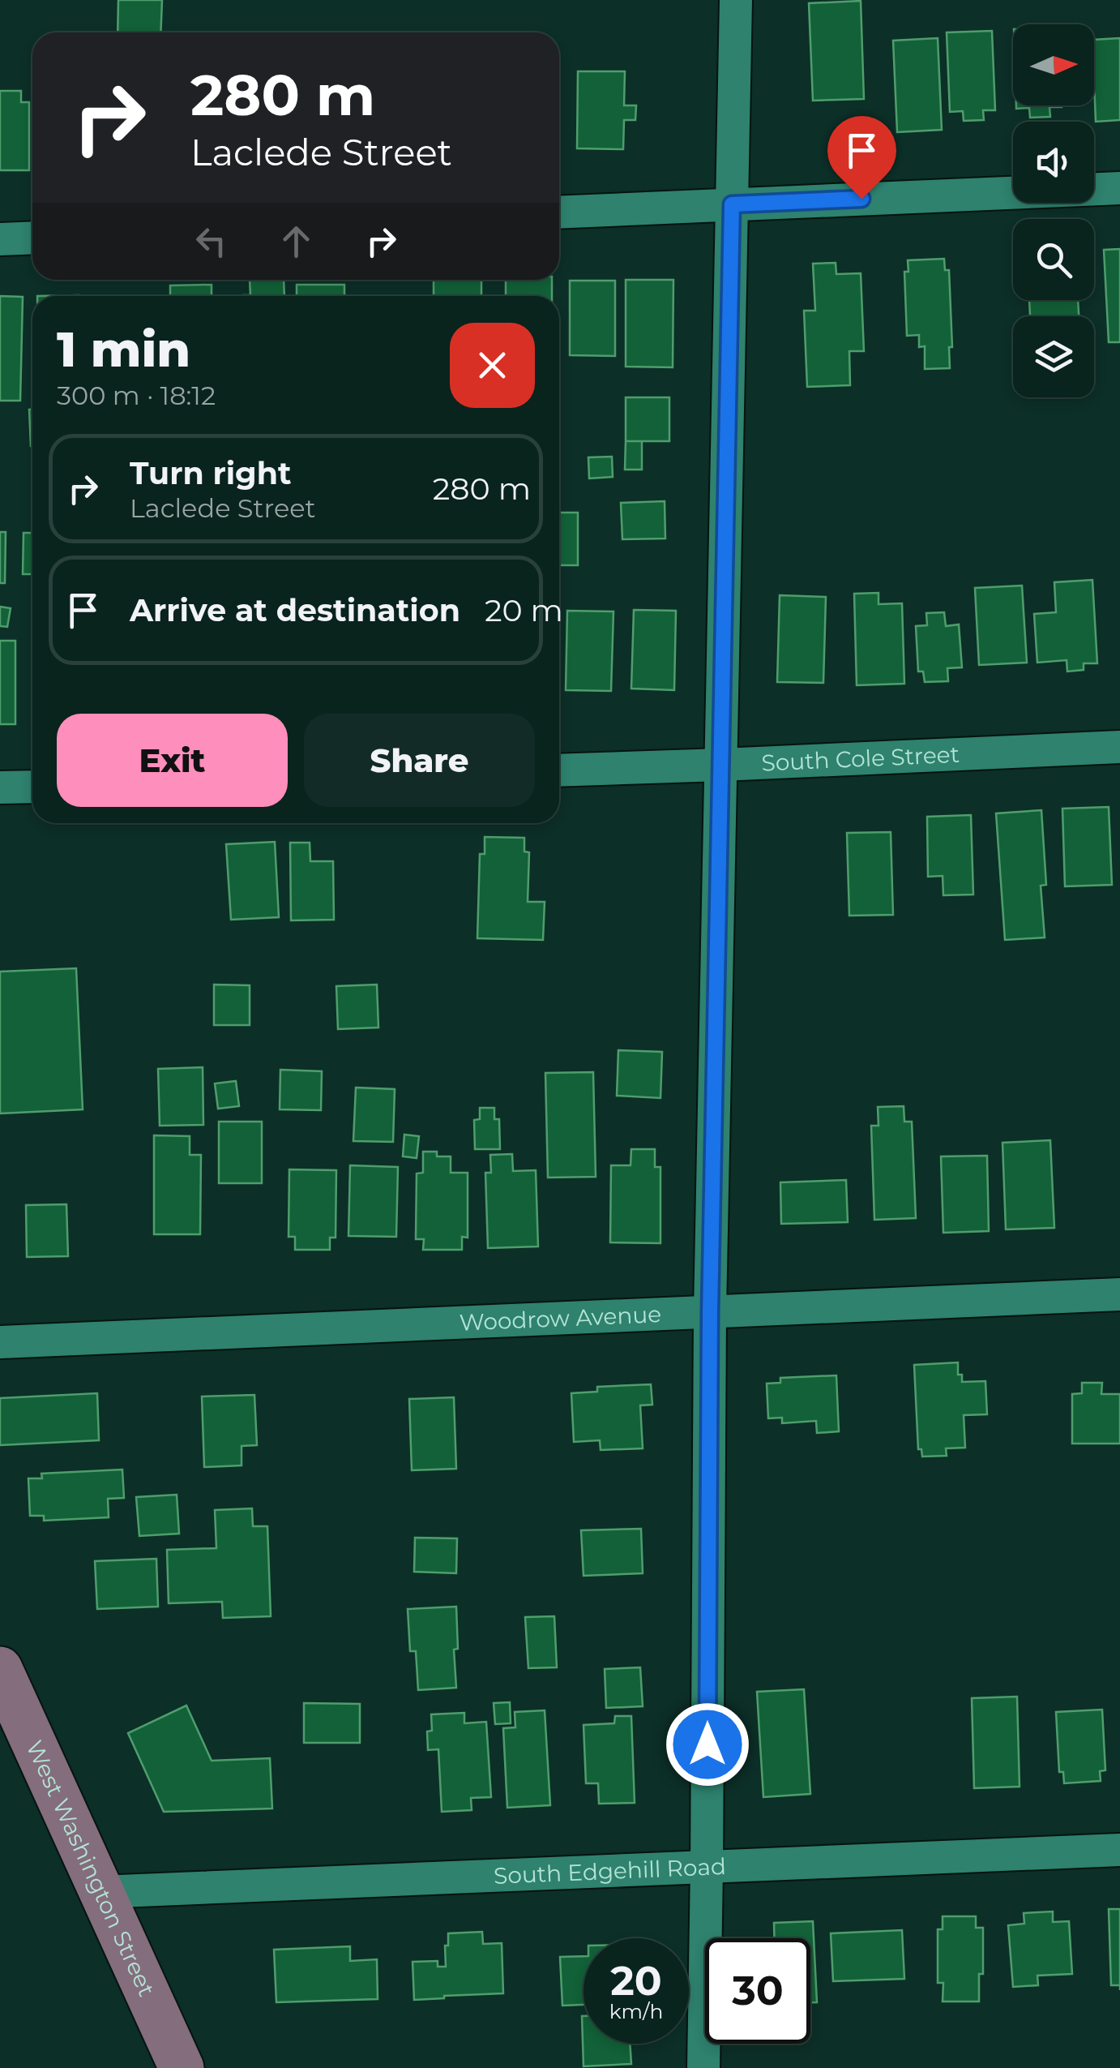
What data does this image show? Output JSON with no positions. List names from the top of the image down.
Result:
{
  "streets": {
    "main road": ["West Washington Street"],
    "street": ["South Cole Street", "Woodrow Avenue", "South Edgehill Road"]
  },
  "crossings": [
    ["West Washington Street", "South Edgehill Road"]
  ],
  "north": "right",
  "page": {
    "turn": ["280 m", "Laclede Street"],
    "heading": ["1 min", "300 m · 18:12"],
    "list": [
      {
        "name": "Turn right",
        "note": "Laclede Street",
        "value": "280 m"
      },
      {
        "name": "Arrive at destination",
        "value": "20 m"
      }
    ],
    "buttons": ["Exit", "Share"],
    "speed": "20 km/h",
    "limit": "30"
  }
}
